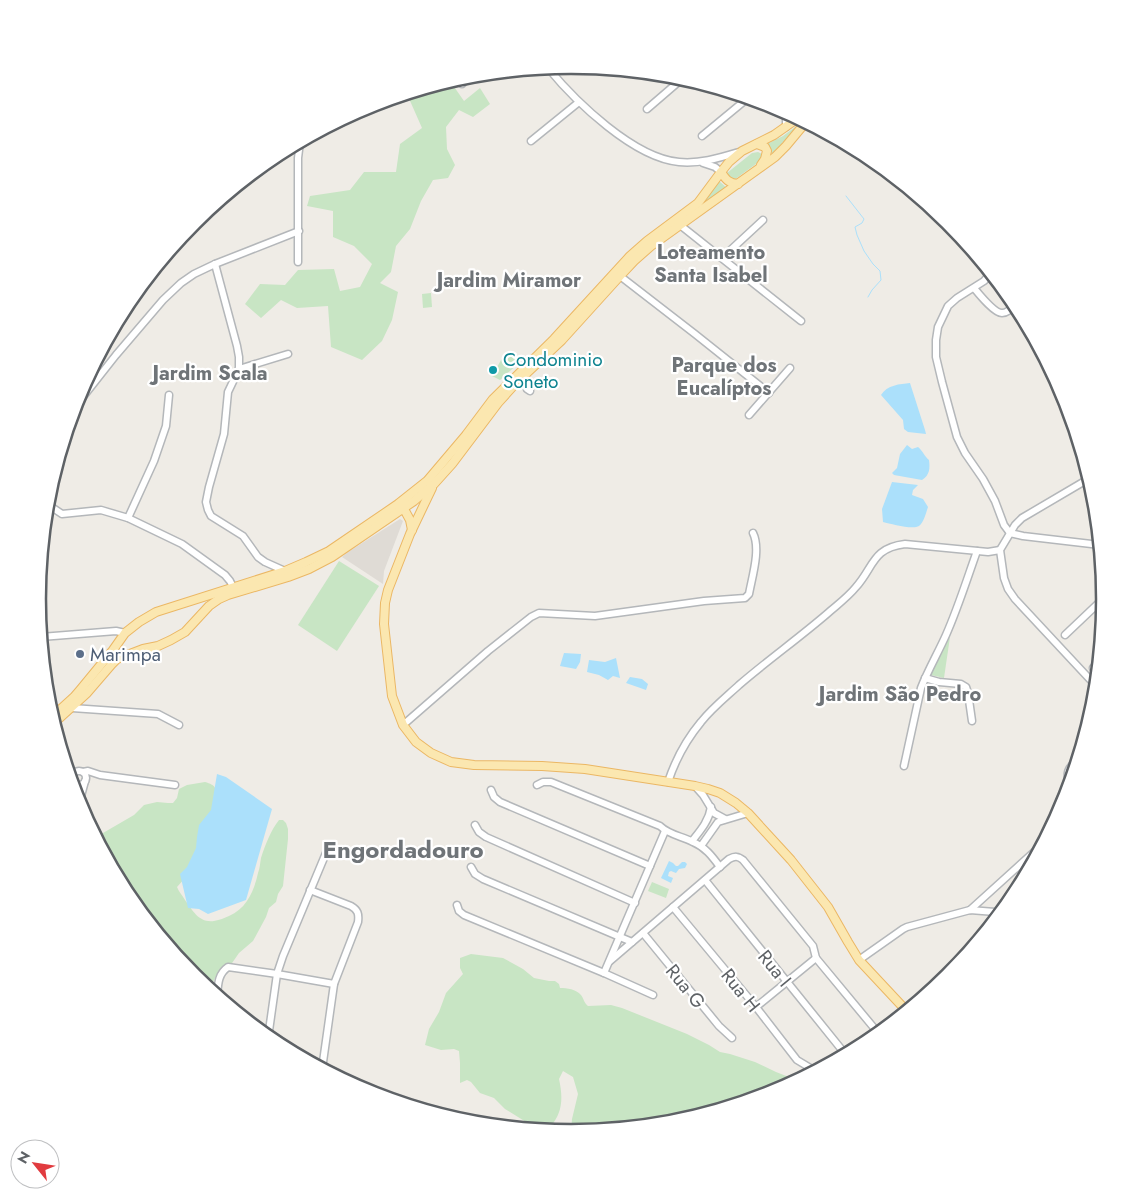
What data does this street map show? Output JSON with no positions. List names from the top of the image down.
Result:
{
  "streets": {
    "street": ["Rua I", "Rua G", "Rua H"]
  },
  "districts": [
    "Loteamento Santa Isabel",
    "Jardim Miramor",
    "Parque dos Eucalíptos",
    "Jardim Scala",
    "Jardim São Pedro",
    "Engordadouro"
  ],
  "places": ["Condominio Soneto", "Marimpa"],
  "north": "top left"
}
